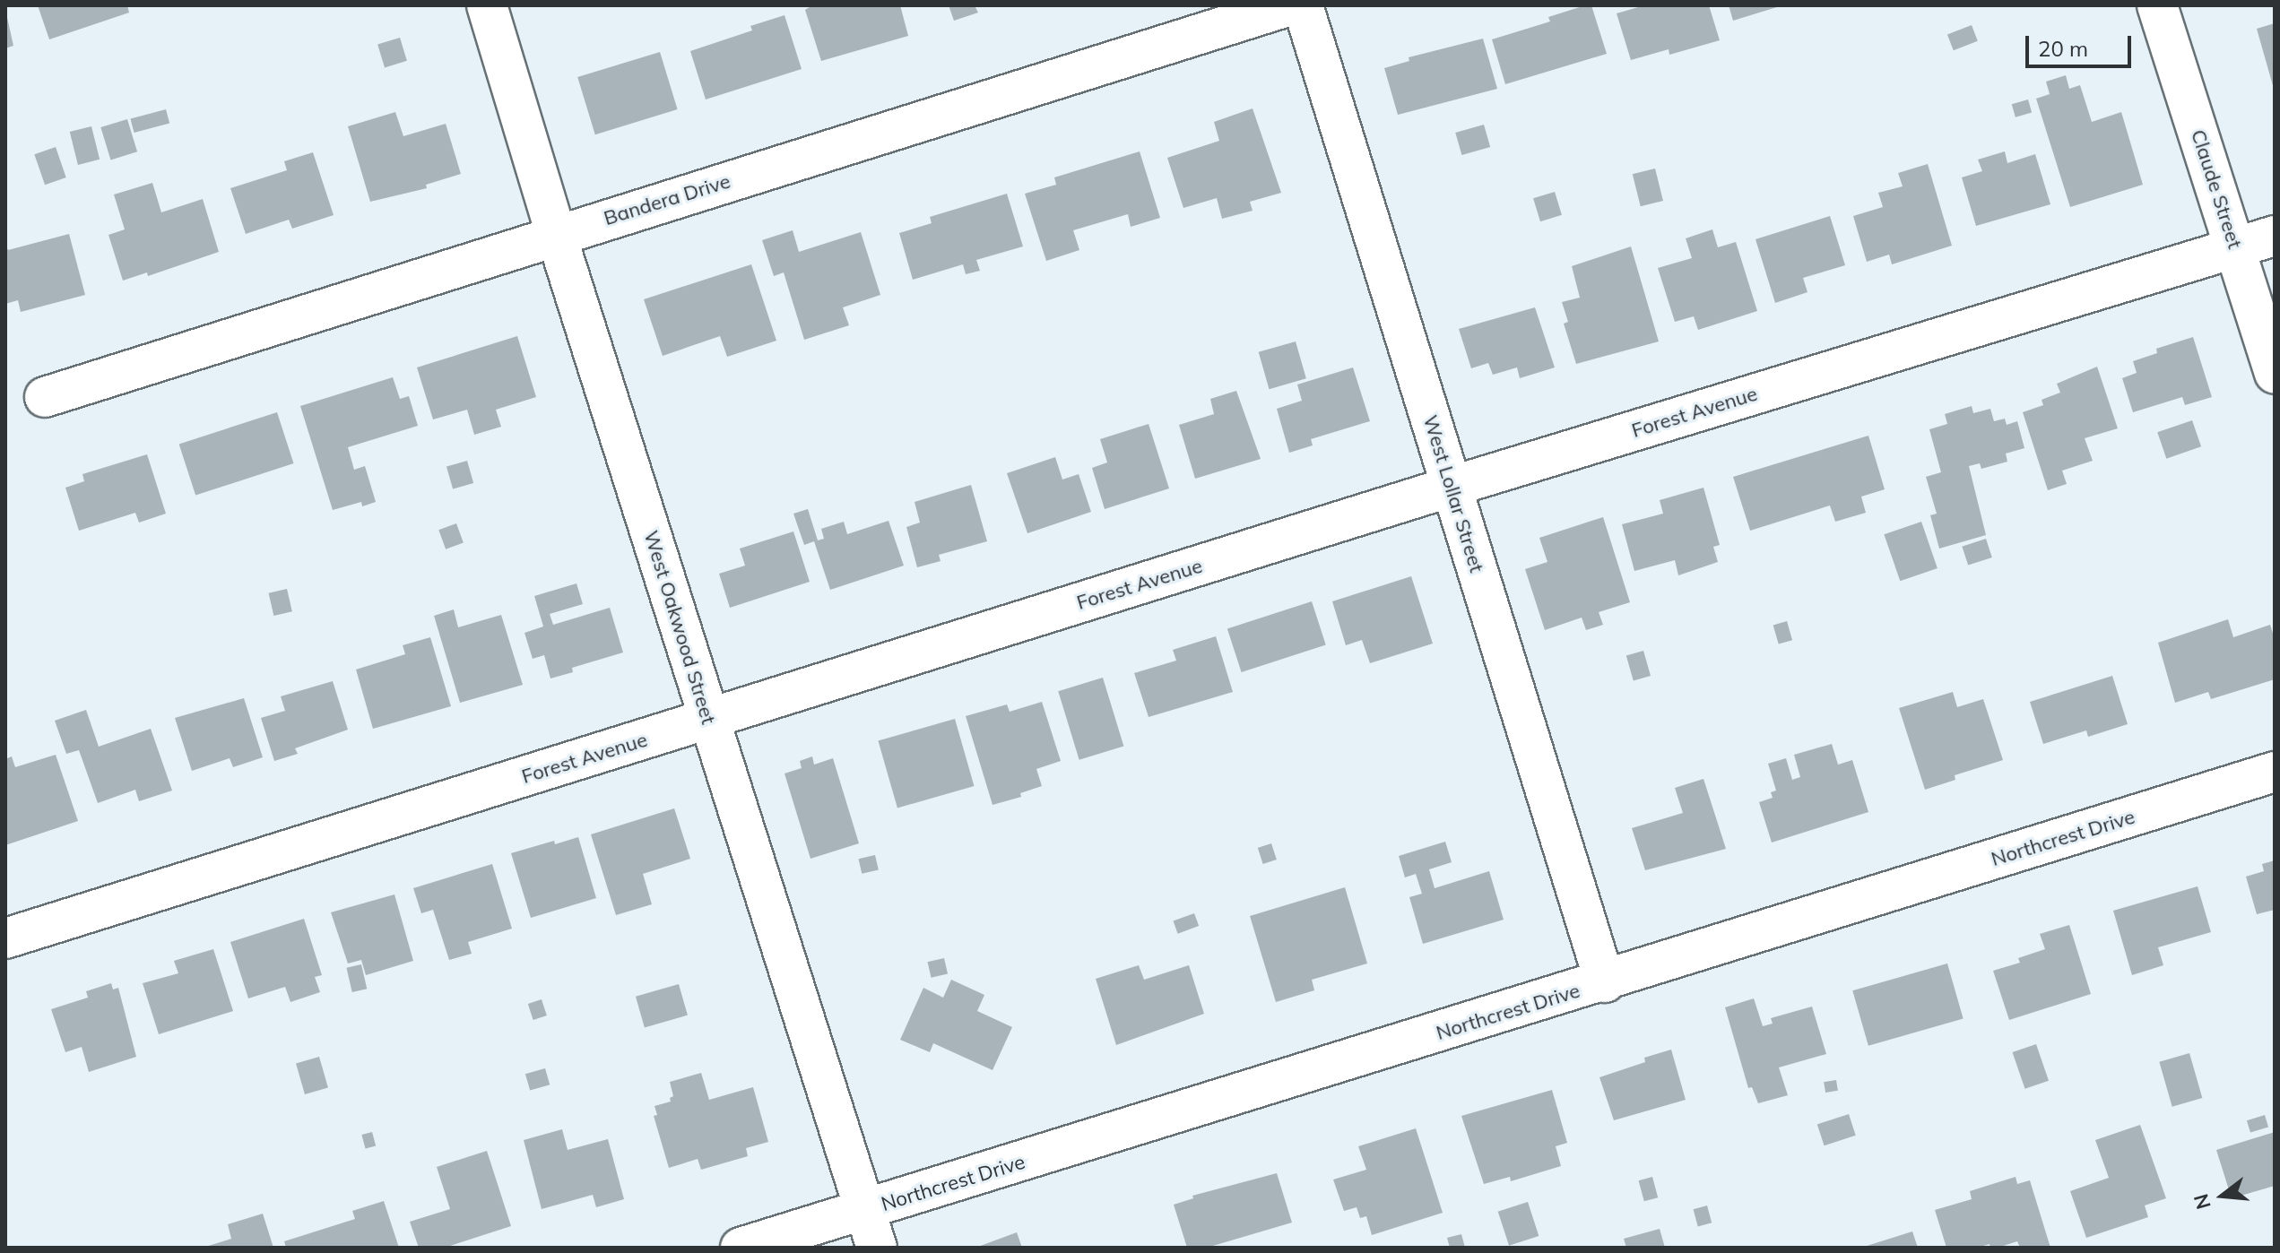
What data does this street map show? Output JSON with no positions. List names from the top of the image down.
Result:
{
  "streets": {
    "street": [
      "Claude Street",
      "Bandera Drive",
      "Forest Avenue",
      "West Lollar Street",
      "West Oakwood Street",
      "Northcrest Drive"
    ]
  },
  "crossings": [
    ["Claude Street", "Forest Avenue"],
    ["Bandera Drive", "West Oakwood Street"],
    ["Forest Avenue", "West Lollar Street"],
    ["Forest Avenue", "West Oakwood Street"],
    ["West Lollar Street", "Northcrest Drive"],
    ["West Oakwood Street", "Northcrest Drive"]
  ],
  "scale_bar": "20 m",
  "north": "left"
}
